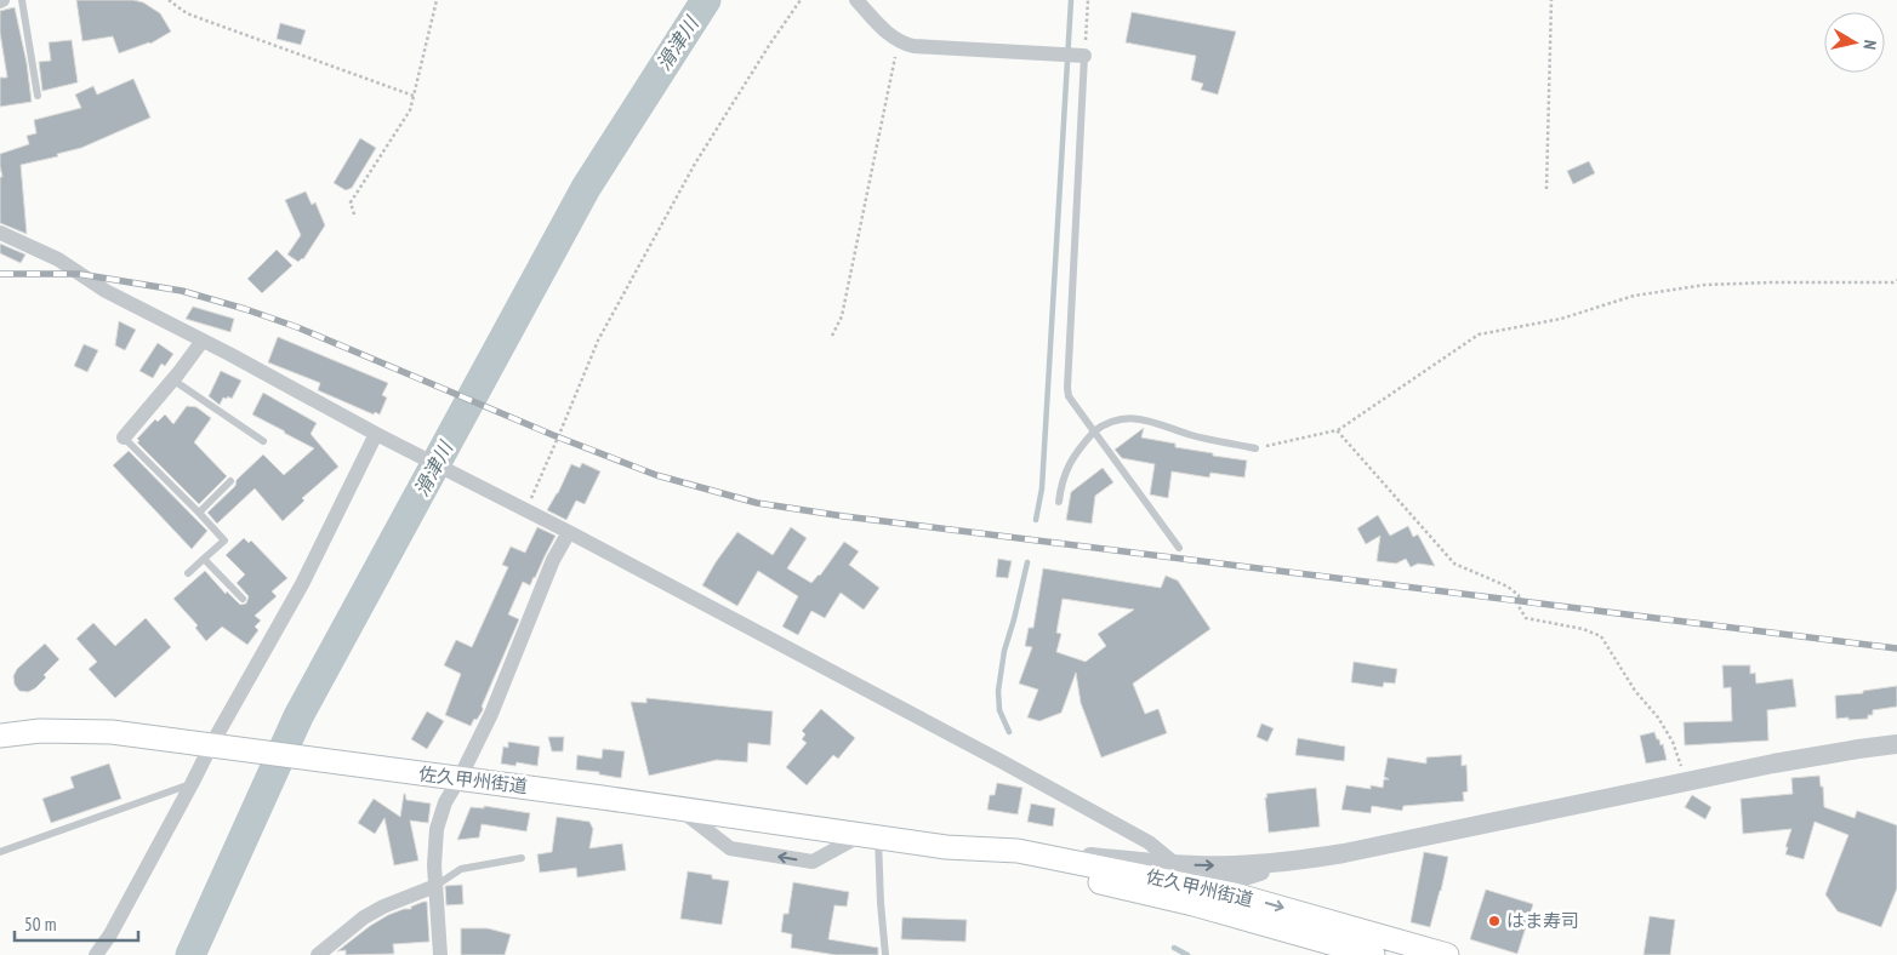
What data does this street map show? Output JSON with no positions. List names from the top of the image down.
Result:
{
  "streets": {
    "main road": ["佐久甲州街道"]
  },
  "water": ["滑津川"],
  "places": ["はま寿司"],
  "scale_bar": "50 m",
  "north": "right"
}
